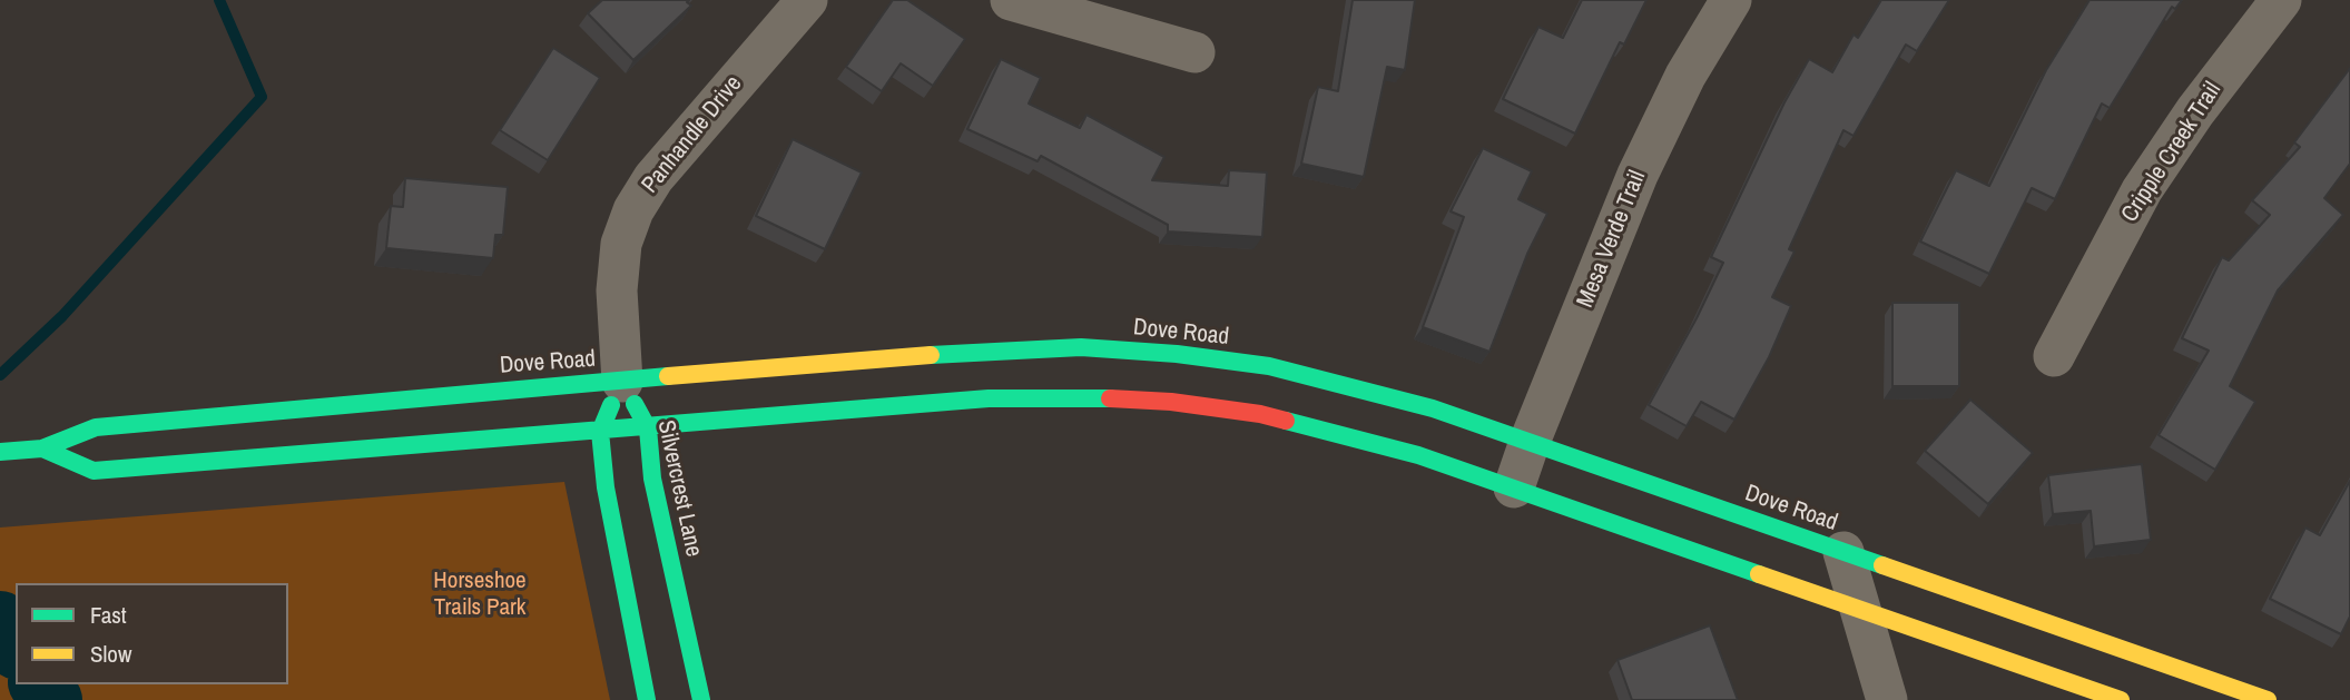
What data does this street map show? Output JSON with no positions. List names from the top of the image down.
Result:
{
  "streets": {
    "main road": ["Dove Road", "Silvercrest Lane"],
    "street": ["Panhandle Drive", "Cripple Creek Trail", "Mesa Verde Trail"]
  },
  "crossings": [
    ["Panhandle Drive", "Dove Road"],
    ["Panhandle Drive", "Silvercrest Lane"],
    ["Mesa Verde Trail", "Dove Road"],
    ["Dove Road", "Silvercrest Lane"]
  ],
  "parks": ["Horseshoe Trails Park"],
  "legend": ["Fast", "Slow"]
}
